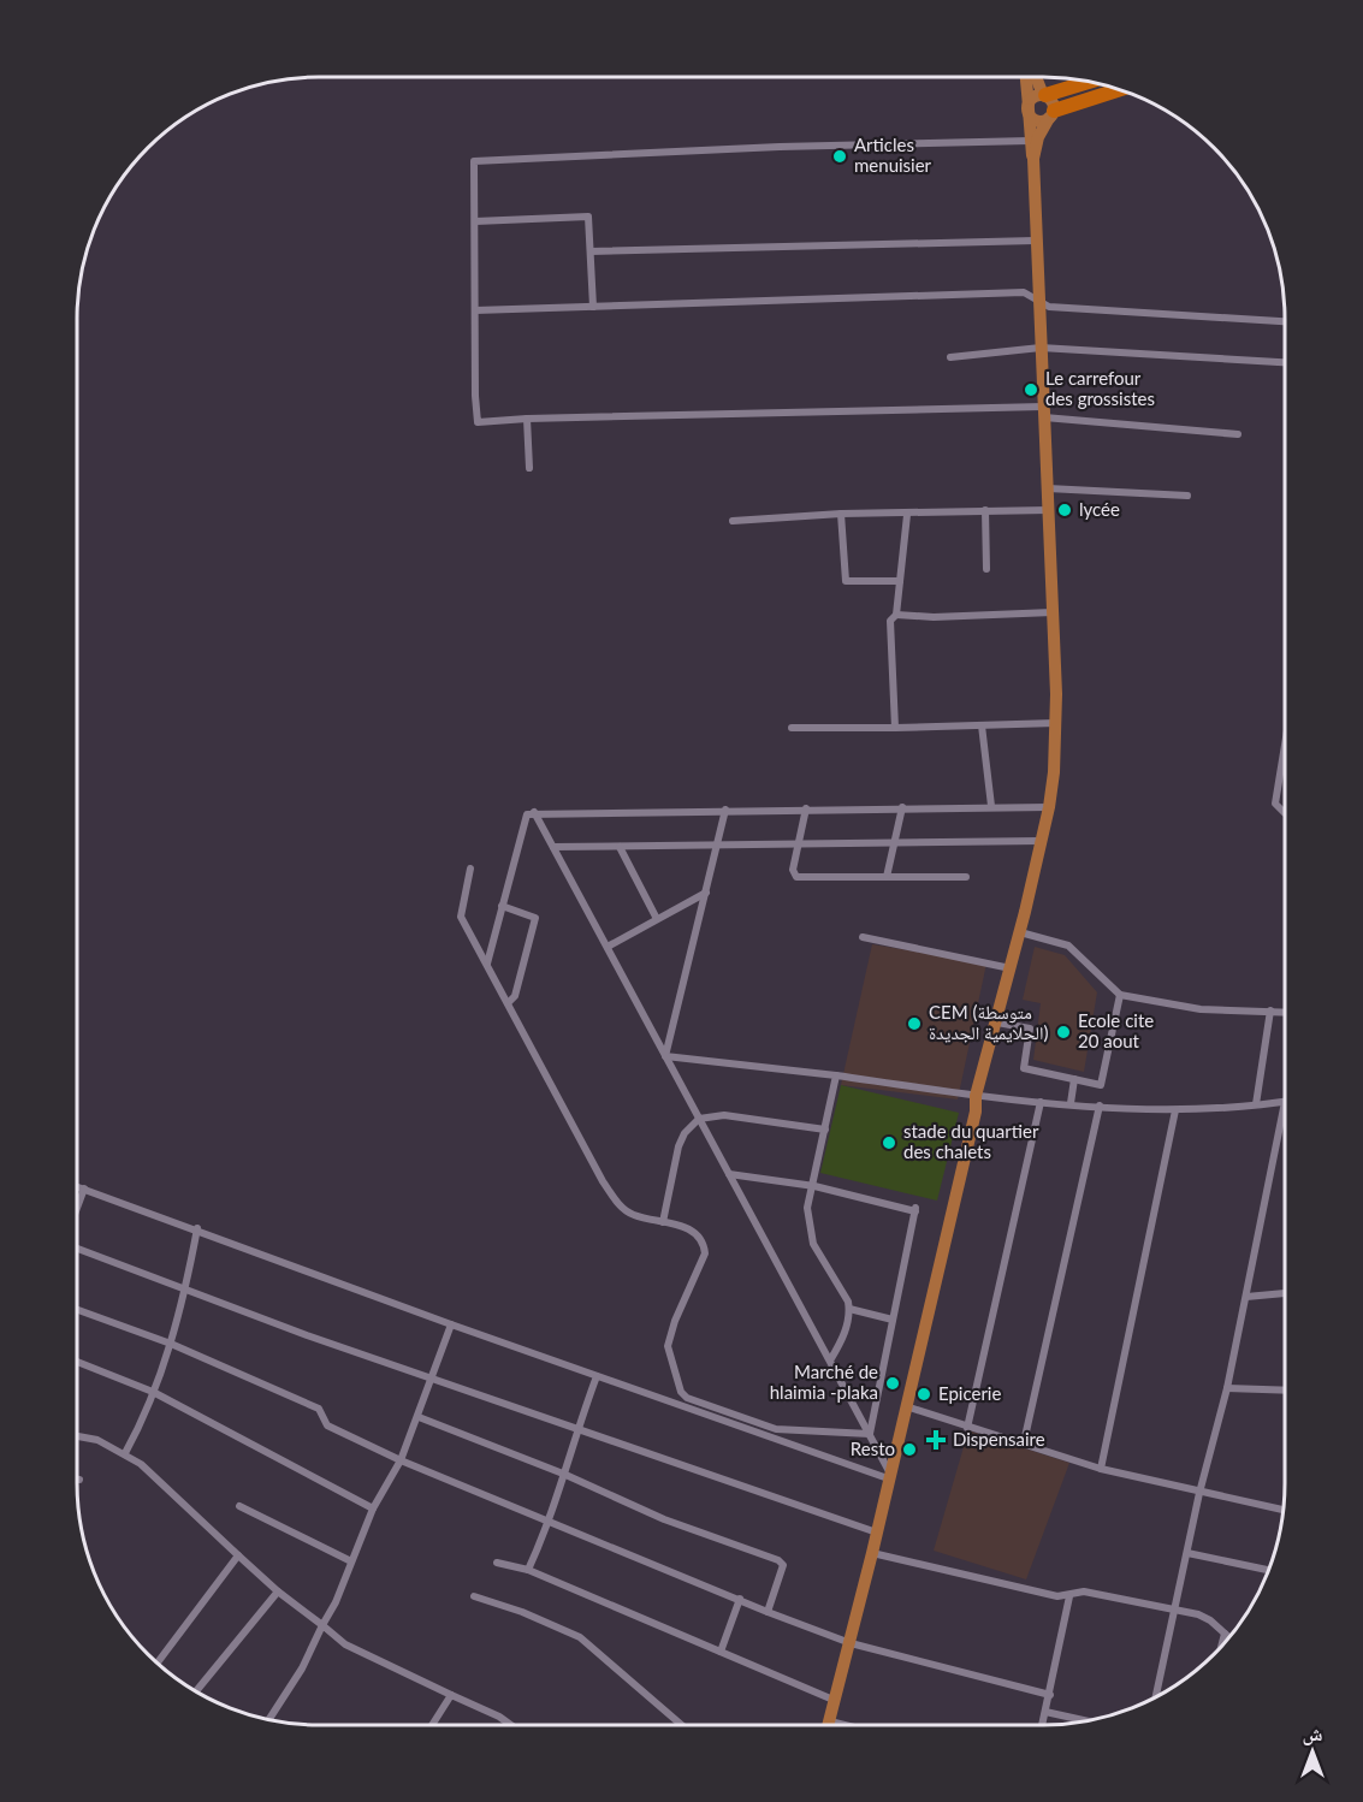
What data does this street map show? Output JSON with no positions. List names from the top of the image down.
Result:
{
  "places": {
    "other": [
      "Articles menuisier",
      "Le carrefour des grossistes",
      "lycée",
      "CEM (متوسطة الحلايمية الجديدة)",
      "Ecole cite 20 aout",
      "stade du quartier des chalets",
      "Marché de hlaimia -plaka",
      "Epicerie",
      "Resto"
    ],
    "health": ["Dispensaire"]
  },
  "north": "top"
}
